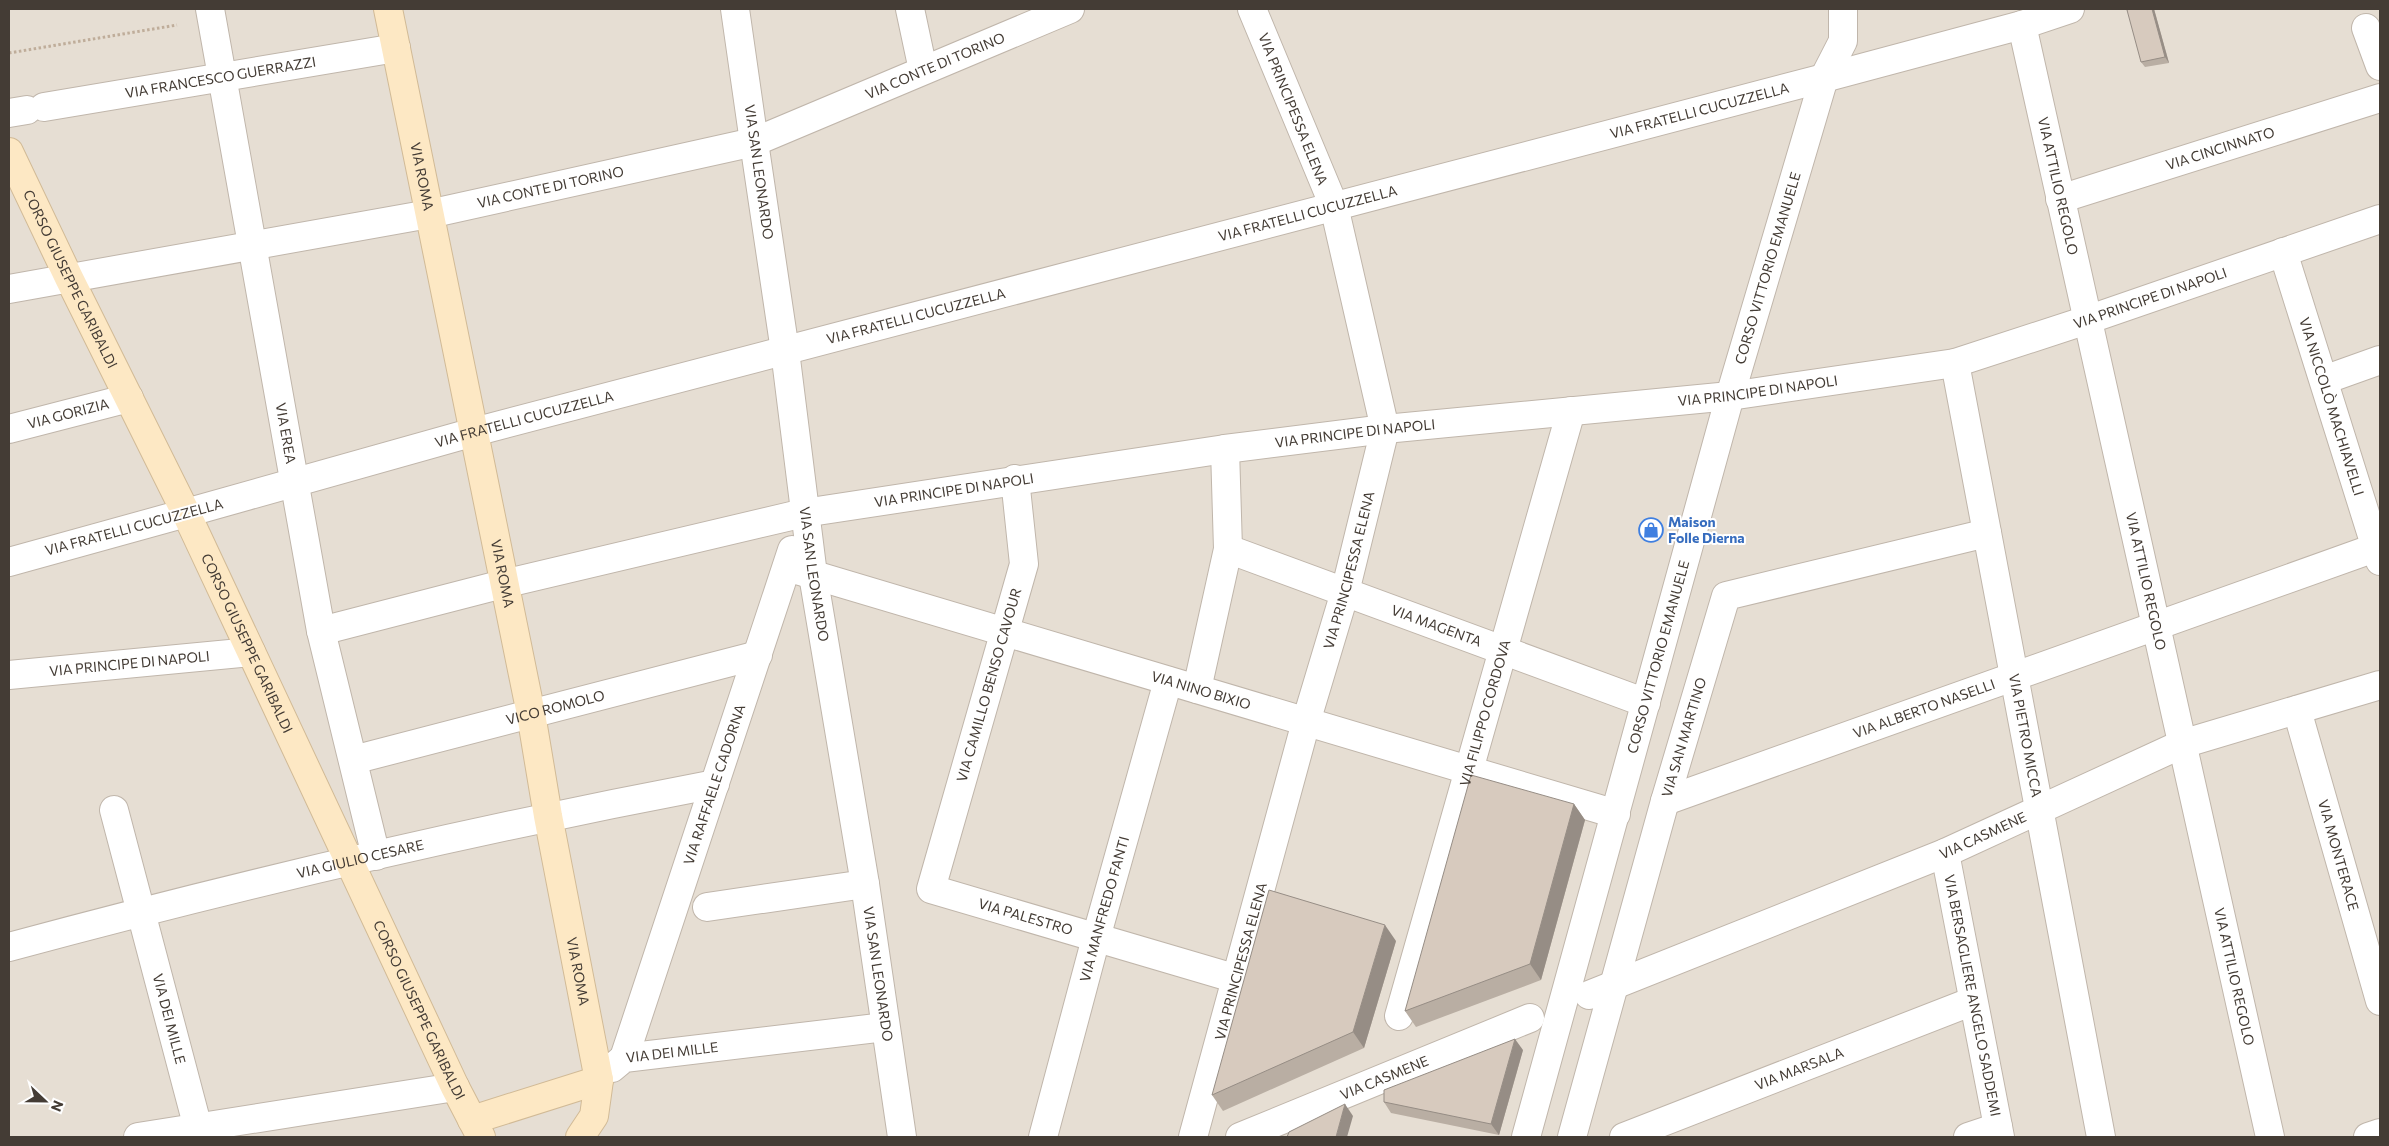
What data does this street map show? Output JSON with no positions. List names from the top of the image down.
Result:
{
  "streets": {
    "main road": ["VIA ROMA", "CORSO GIUSEPPE GARIBALDI", "VIA DEI MILLE"],
    "street": [
      "VIA CONTE DI TORINO",
      "VIA FRANCESCO GUERRAZZI",
      "VIA PRINCIPESSA ELENA",
      "VIA FRATELLI CUCUZZELLA",
      "VIA CINCINNATO",
      "VIA SAN LEONARDO",
      "VIA ATTILIO REGOLO",
      "CORSO VITTORIO EMANUELE",
      "VIA PRINCIPE DI NAPOLI",
      "VIA NICCOLÒ MACHIAVELLI",
      "VIA GORIZIA",
      "VIA EREA",
      "VIA MAGENTA",
      "VIA CAMILLO BENSO CAVOUR",
      "VIA NINO BIXIO",
      "VICO ROMOLO",
      "VIA ALBERTO NASELLI",
      "VIA FILIPPO CORDOVA",
      "VIA PIETRO MICCA",
      "VIA SAN MARTINO",
      "VIA RAFFAELE CADORNA",
      "VIA CASMENE",
      "VIA MONTERACE",
      "VIA GIULIO CESARE",
      "VIA MANFREDO FANTI",
      "VIA PALESTRO",
      "VIA BERSAGLIERE ANGELO SADDEMI",
      "VIA MARSALA"
    ]
  },
  "crossings": [
    ["VIA CONTE DI TORINO", "VIA SAN LEONARDO"],
    ["VIA CONTE DI TORINO", "VIA ROMA"],
    ["VIA CONTE DI TORINO", "CORSO GIUSEPPE GARIBALDI"],
    ["VIA CONTE DI TORINO", "VIA EREA"],
    ["VIA FRANCESCO GUERRAZZI", "VIA ROMA"],
    ["VIA FRANCESCO GUERRAZZI", "VIA EREA"],
    ["VIA PRINCIPESSA ELENA", "VIA FRATELLI CUCUZZELLA"],
    ["VIA PRINCIPESSA ELENA", "VIA PRINCIPE DI NAPOLI"],
    ["VIA PRINCIPESSA ELENA", "VIA MAGENTA"],
    ["VIA PRINCIPESSA ELENA", "VIA NINO BIXIO"],
    ["VIA PRINCIPESSA ELENA", "VIA PALESTRO"],
    ["VIA FRATELLI CUCUZZELLA", "VIA SAN LEONARDO"],
    ["VIA FRATELLI CUCUZZELLA", "VIA ROMA"],
    ["VIA FRATELLI CUCUZZELLA", "VIA ATTILIO REGOLO"],
    ["VIA FRATELLI CUCUZZELLA", "CORSO VITTORIO EMANUELE"],
    ["VIA FRATELLI CUCUZZELLA", "CORSO GIUSEPPE GARIBALDI"],
    ["VIA FRATELLI CUCUZZELLA", "VIA EREA"],
    ["VIA CINCINNATO", "VIA ATTILIO REGOLO"],
    ["VIA SAN LEONARDO", "VIA PRINCIPE DI NAPOLI"],
    ["VIA SAN LEONARDO", "VIA NINO BIXIO"],
    ["VIA SAN LEONARDO", "VIA RAFFAELE CADORNA"],
    ["VIA SAN LEONARDO", "VIA DEI MILLE"],
    ["VIA ROMA", "VIA PRINCIPE DI NAPOLI"],
    ["VIA ROMA", "VICO ROMOLO"],
    ["VIA ROMA", "VIA GIULIO CESARE"],
    ["VIA ROMA", "VIA DEI MILLE"],
    ["VIA ATTILIO REGOLO", "VIA PRINCIPE DI NAPOLI"],
    ["VIA ATTILIO REGOLO", "VIA ALBERTO NASELLI"],
    ["VIA ATTILIO REGOLO", "VIA CASMENE"],
    ["CORSO VITTORIO EMANUELE", "VIA PRINCIPE DI NAPOLI"],
    ["CORSO VITTORIO EMANUELE", "VIA MAGENTA"],
    ["CORSO VITTORIO EMANUELE", "VIA NINO BIXIO"],
    ["CORSO GIUSEPPE GARIBALDI", "VIA PRINCIPE DI NAPOLI"],
    ["CORSO GIUSEPPE GARIBALDI", "VIA GORIZIA"],
    ["CORSO GIUSEPPE GARIBALDI", "VIA GIULIO CESARE"],
    ["CORSO GIUSEPPE GARIBALDI", "VIA DEI MILLE"],
    ["VIA PRINCIPE DI NAPOLI", "VIA NICCOLÒ MACHIAVELLI"],
    ["VIA PRINCIPE DI NAPOLI", "VIA EREA"],
    ["VIA PRINCIPE DI NAPOLI", "VIA CAMILLO BENSO CAVOUR"],
    ["VIA PRINCIPE DI NAPOLI", "VIA FILIPPO CORDOVA"],
    ["VIA PRINCIPE DI NAPOLI", "VIA PIETRO MICCA"],
    ["VIA PRINCIPE DI NAPOLI", "VIA RAFFAELE CADORNA"],
    ["VIA NICCOLÒ MACHIAVELLI", "VIA ALBERTO NASELLI"],
    ["VIA EREA", "VICO ROMOLO"],
    ["VIA EREA", "VIA GIULIO CESARE"],
    ["VIA MAGENTA", "VIA FILIPPO CORDOVA"],
    ["VIA CAMILLO BENSO CAVOUR", "VIA NINO BIXIO"],
    ["VIA CAMILLO BENSO CAVOUR", "VIA PALESTRO"],
    ["VIA NINO BIXIO", "VIA FILIPPO CORDOVA"],
    ["VIA NINO BIXIO", "VIA RAFFAELE CADORNA"],
    ["VIA NINO BIXIO", "VIA MANFREDO FANTI"],
    ["VICO ROMOLO", "VIA RAFFAELE CADORNA"],
    ["VIA ALBERTO NASELLI", "VIA PIETRO MICCA"],
    ["VIA ALBERTO NASELLI", "VIA SAN MARTINO"],
    ["VIA PIETRO MICCA", "VIA SAN MARTINO"],
    ["VIA PIETRO MICCA", "VIA CASMENE"],
    ["VIA SAN MARTINO", "VIA CASMENE"],
    ["VIA RAFFAELE CADORNA", "VIA GIULIO CESARE"],
    ["VIA RAFFAELE CADORNA", "VIA DEI MILLE"],
    ["VIA CASMENE", "VIA MONTERACE"],
    ["VIA CASMENE", "VIA BERSAGLIERE ANGELO SADDEMI"],
    ["VIA GIULIO CESARE", "VIA DEI MILLE"],
    ["VIA MANFREDO FANTI", "VIA PALESTRO"],
    ["VIA BERSAGLIERE ANGELO SADDEMI", "VIA MARSALA"]
  ],
  "places": {
    "shop": ["Maison Folle Dierna"]
  },
  "north": "right"
}
